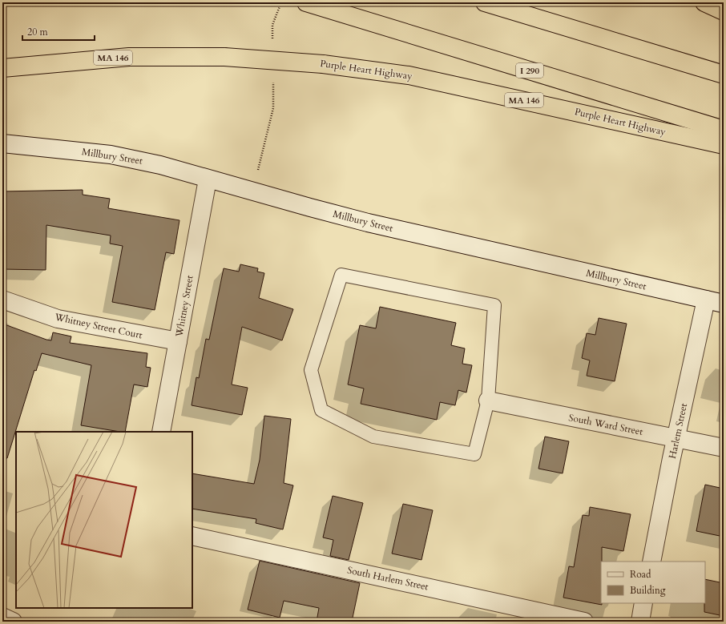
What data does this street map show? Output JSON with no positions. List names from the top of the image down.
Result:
{
  "streets": {
    "highway": ["MA 146", "Purple Heart Highway", "I 290"],
    "street": [
      "Millbury Street",
      "Whitney Street",
      "Whitney Street Court",
      "South Ward Street",
      "Harlem Street",
      "South Harlem Street"
    ]
  },
  "crossings": [
    ["Millbury Street", "Whitney Street"],
    ["Millbury Street", "Harlem Street"],
    ["Whitney Street", "Whitney Street Court"],
    ["South Ward Street", "Harlem Street"]
  ],
  "legend": ["Road", "Building"],
  "scale_bar": "20 m"
}
